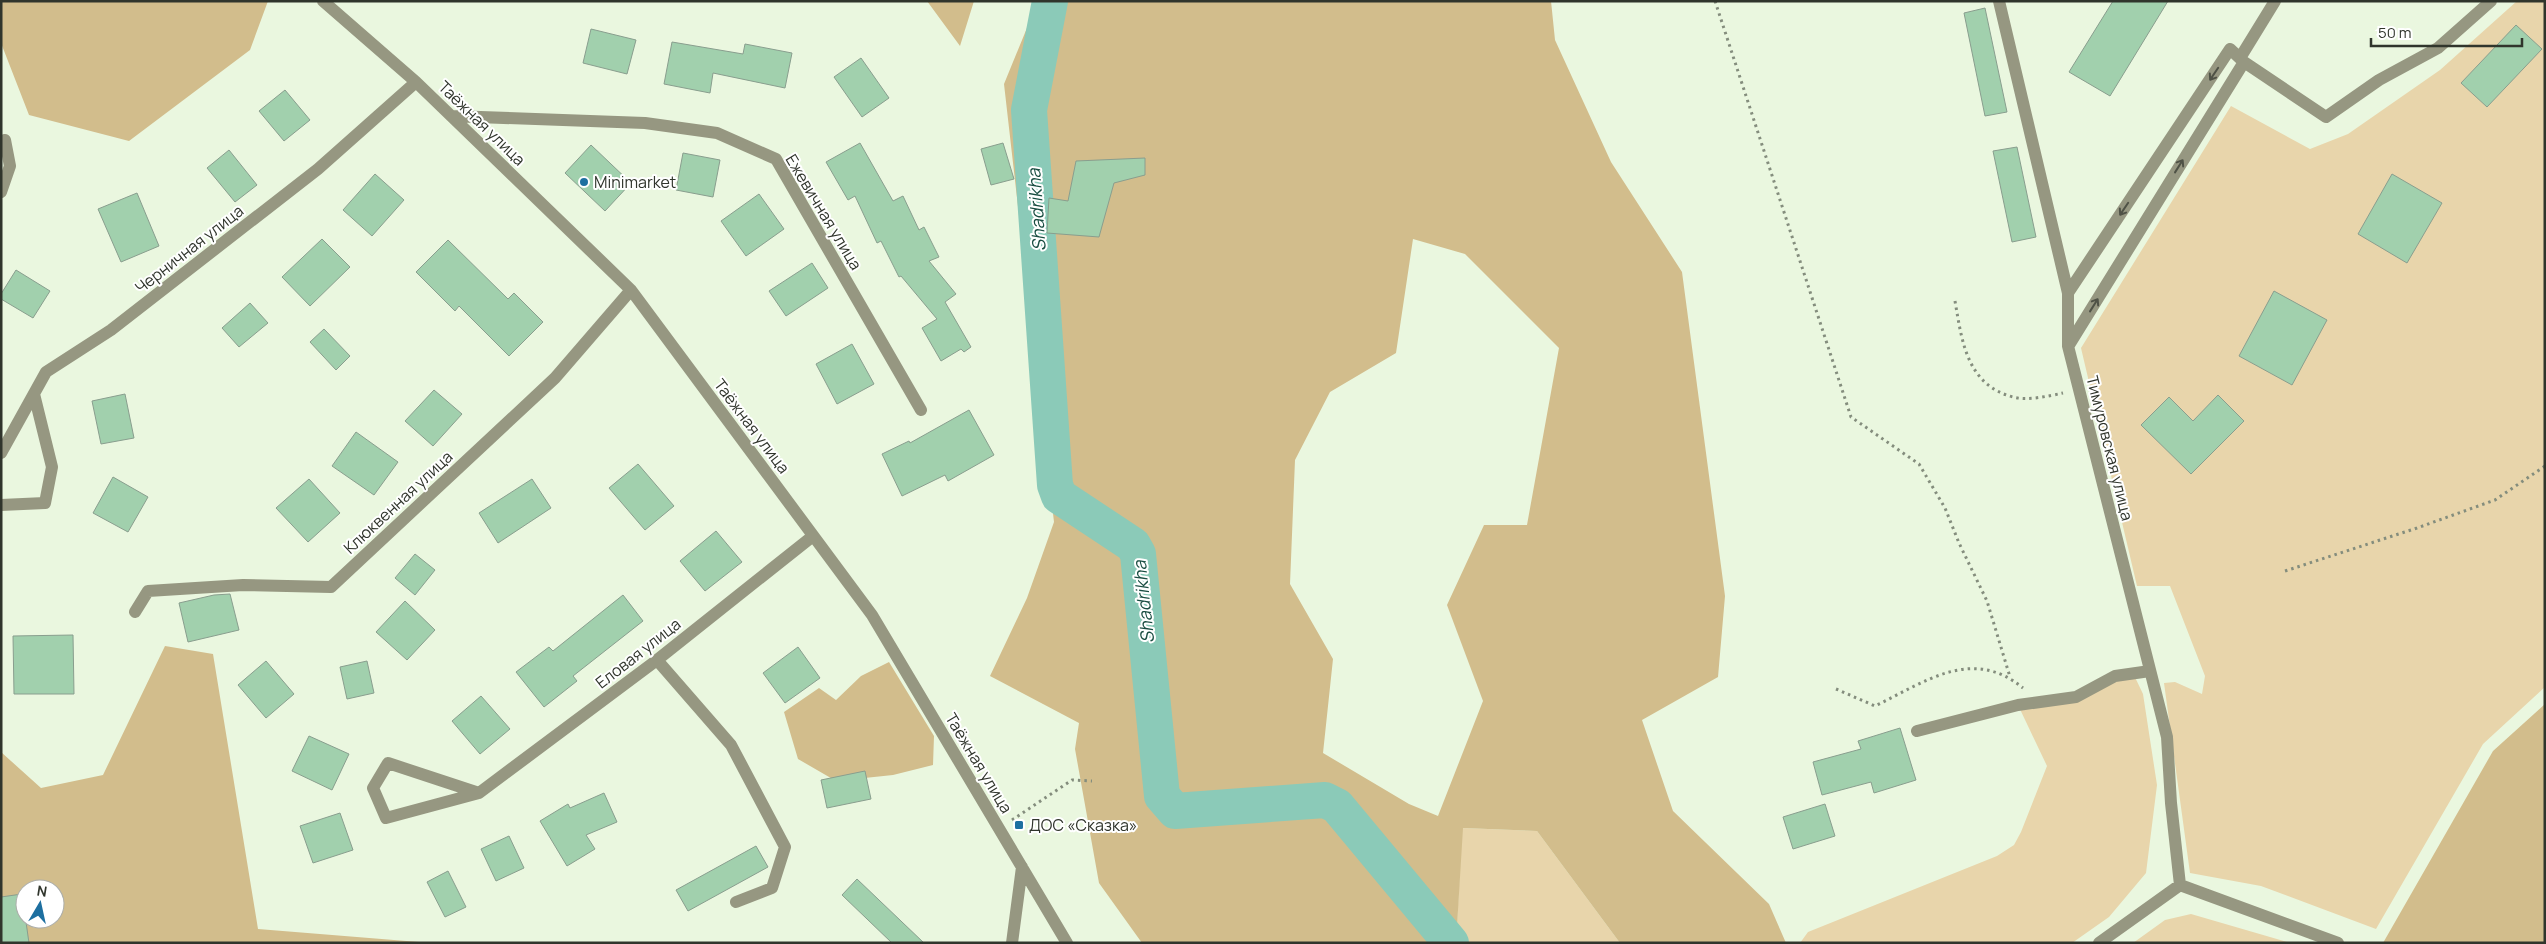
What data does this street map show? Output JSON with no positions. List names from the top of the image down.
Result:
{
  "streets": {
    "street": [
      "Таёжная улица",
      "Ежевичная улица",
      "Черничная улица",
      "Тимуровская улица",
      "Клюквенная улица",
      "Еловая улица"
    ]
  },
  "crossings": [
    ["Таёжная улица", "Ежевичная улица"],
    ["Таёжная улица", "Черничная улица"],
    ["Таёжная улица", "Клюквенная улица"],
    ["Таёжная улица", "Еловая улица"]
  ],
  "water": ["Shadrikha"],
  "places": {
    "other": ["Minimarket"],
    "transit": ["ДОС «Сказка»"]
  },
  "scale_bar": "50 m",
  "north": "top"
}
